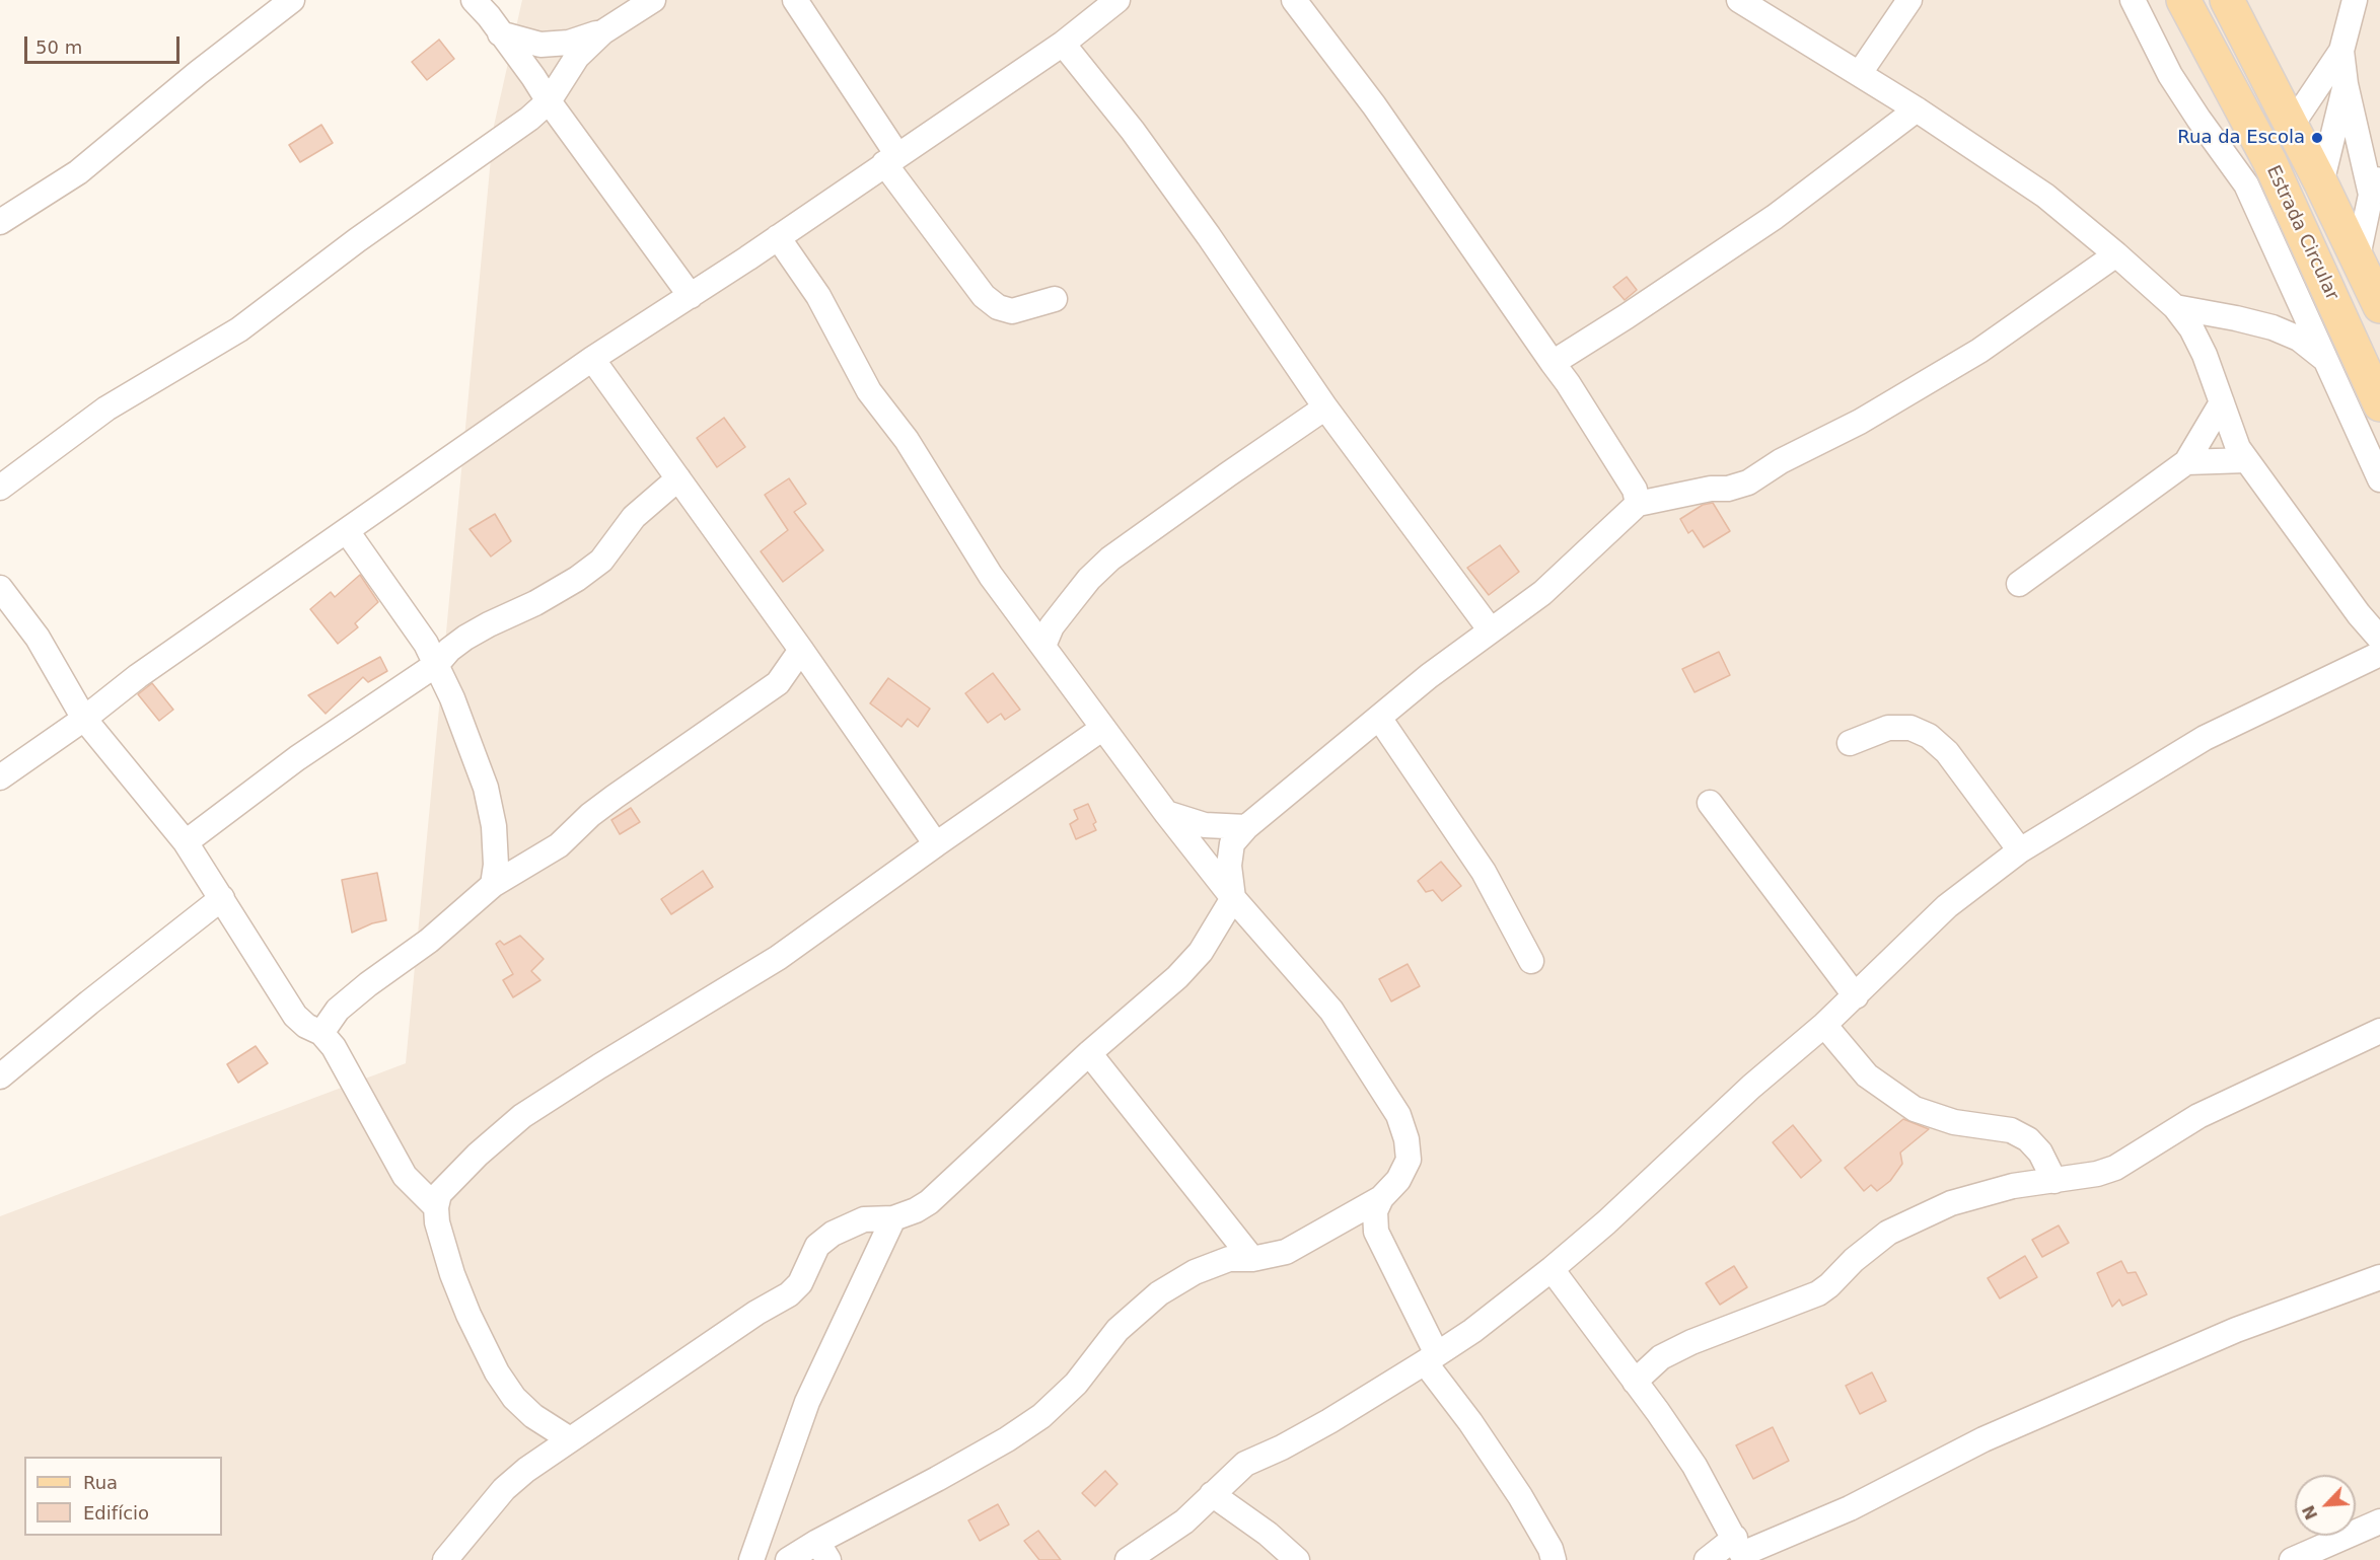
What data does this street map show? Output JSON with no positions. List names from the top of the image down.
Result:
{
  "streets": {
    "main road": ["Estrada Circular"]
  },
  "places": ["Rua da Escola"],
  "legend": ["Rua", "Edifício"],
  "scale_bar": "50 m",
  "north": "bottom left"
}
